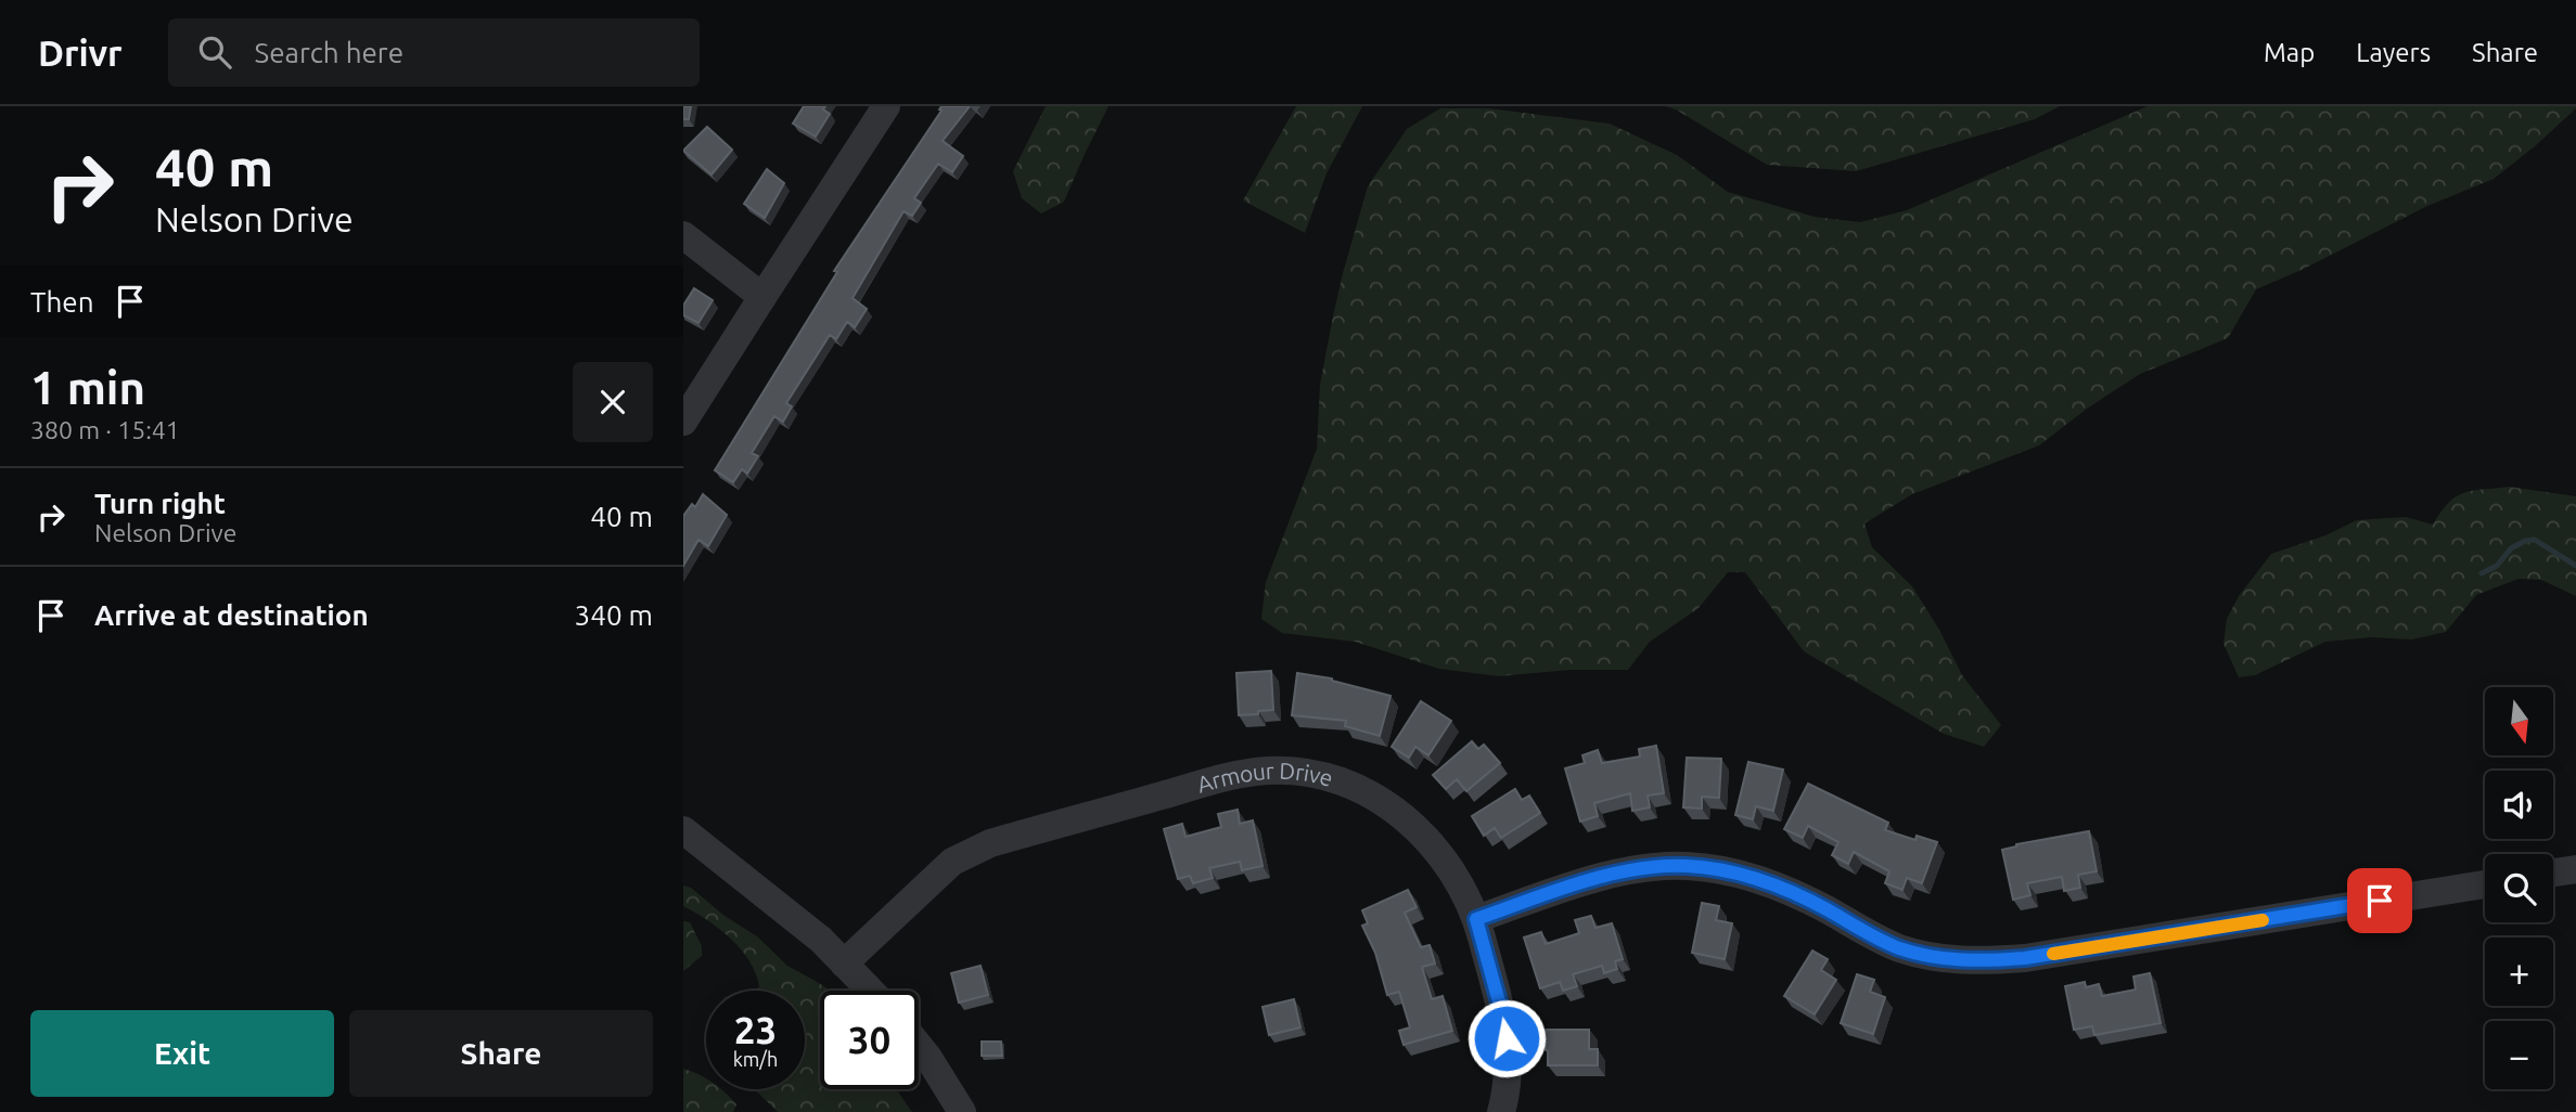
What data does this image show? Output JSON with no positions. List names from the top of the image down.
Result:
{
  "streets": {
    "street": ["Armour Drive"]
  },
  "north": "bottom",
  "page": {
    "header": "Drivr",
    "search": "Search here",
    "nav": ["Map", "Layers", "Share"],
    "turn": ["40 m", "Nelson Drive"],
    "then": "Then",
    "heading": ["1 min", "380 m · 15:41"],
    "list": [
      {
        "name": "Turn right",
        "note": "Nelson Drive",
        "value": "40 m"
      },
      {
        "name": "Arrive at destination",
        "value": "340 m"
      }
    ],
    "map_buttons": ["+", "−"],
    "speed": "23 km/h",
    "limit": "30",
    "buttons": ["Exit", "Share"]
  }
}
